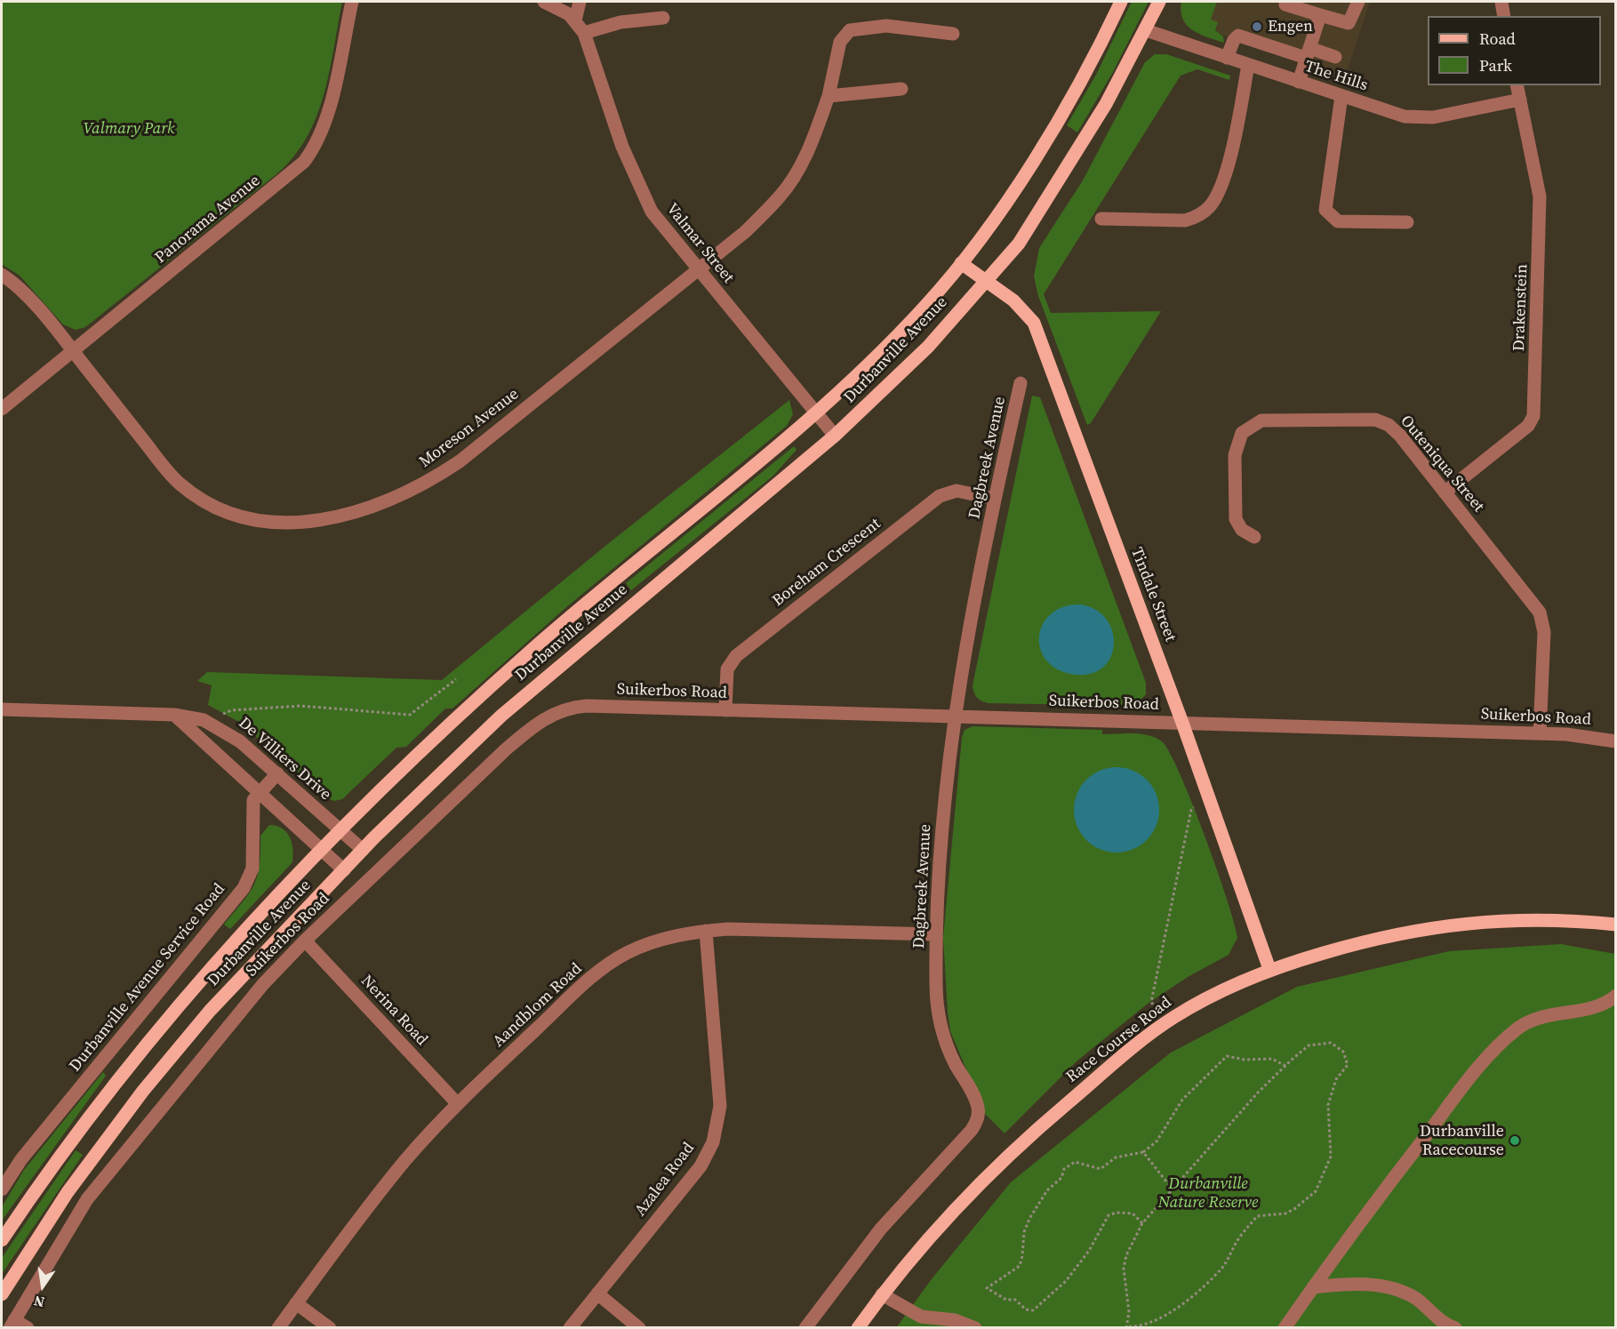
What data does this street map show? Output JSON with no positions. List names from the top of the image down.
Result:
{
  "streets": {
    "main road": ["Durbanville Avenue", "Tindale Street", "Race Course Road"],
    "street": [
      "The Hills",
      "Panorama Avenue",
      "Valmar Street",
      "Drakenstein",
      "Moreson Avenue",
      "Dagbreek Avenue",
      "Outeniqua Street",
      "Boreham Crescent",
      "Suikerbos Road",
      "De Villiers Drive",
      "Durbanville Avenue Service Road",
      "Aandblom Road",
      "Nerina Road",
      "Azalea Road"
    ]
  },
  "crossings": [
    ["The Hills", "Drakenstein"],
    ["The Hills", "Durbanville Avenue"],
    ["Panorama Avenue", "Moreson Avenue"],
    ["Valmar Street", "Durbanville Avenue"],
    ["Valmar Street", "Moreson Avenue"],
    ["Drakenstein", "Outeniqua Street"],
    ["Durbanville Avenue", "Tindale Street"],
    ["Durbanville Avenue", "De Villiers Drive"],
    ["Dagbreek Avenue", "Boreham Crescent"],
    ["Dagbreek Avenue", "Suikerbos Road"],
    ["Dagbreek Avenue", "Aandblom Road"],
    ["Outeniqua Street", "Suikerbos Road"],
    ["Boreham Crescent", "Suikerbos Road"],
    ["Tindale Street", "Suikerbos Road"],
    ["Tindale Street", "Race Course Road"],
    ["Suikerbos Road", "Nerina Road"],
    ["De Villiers Drive", "Durbanville Avenue Service Road"],
    ["Aandblom Road", "Nerina Road"],
    ["Aandblom Road", "Azalea Road"]
  ],
  "parks": ["Valmary Park", "Durbanville Nature Reserve"],
  "places": ["Engen", "Durbanville Racecourse"],
  "legend": ["Road", "Park"],
  "north": "bottom"
}
